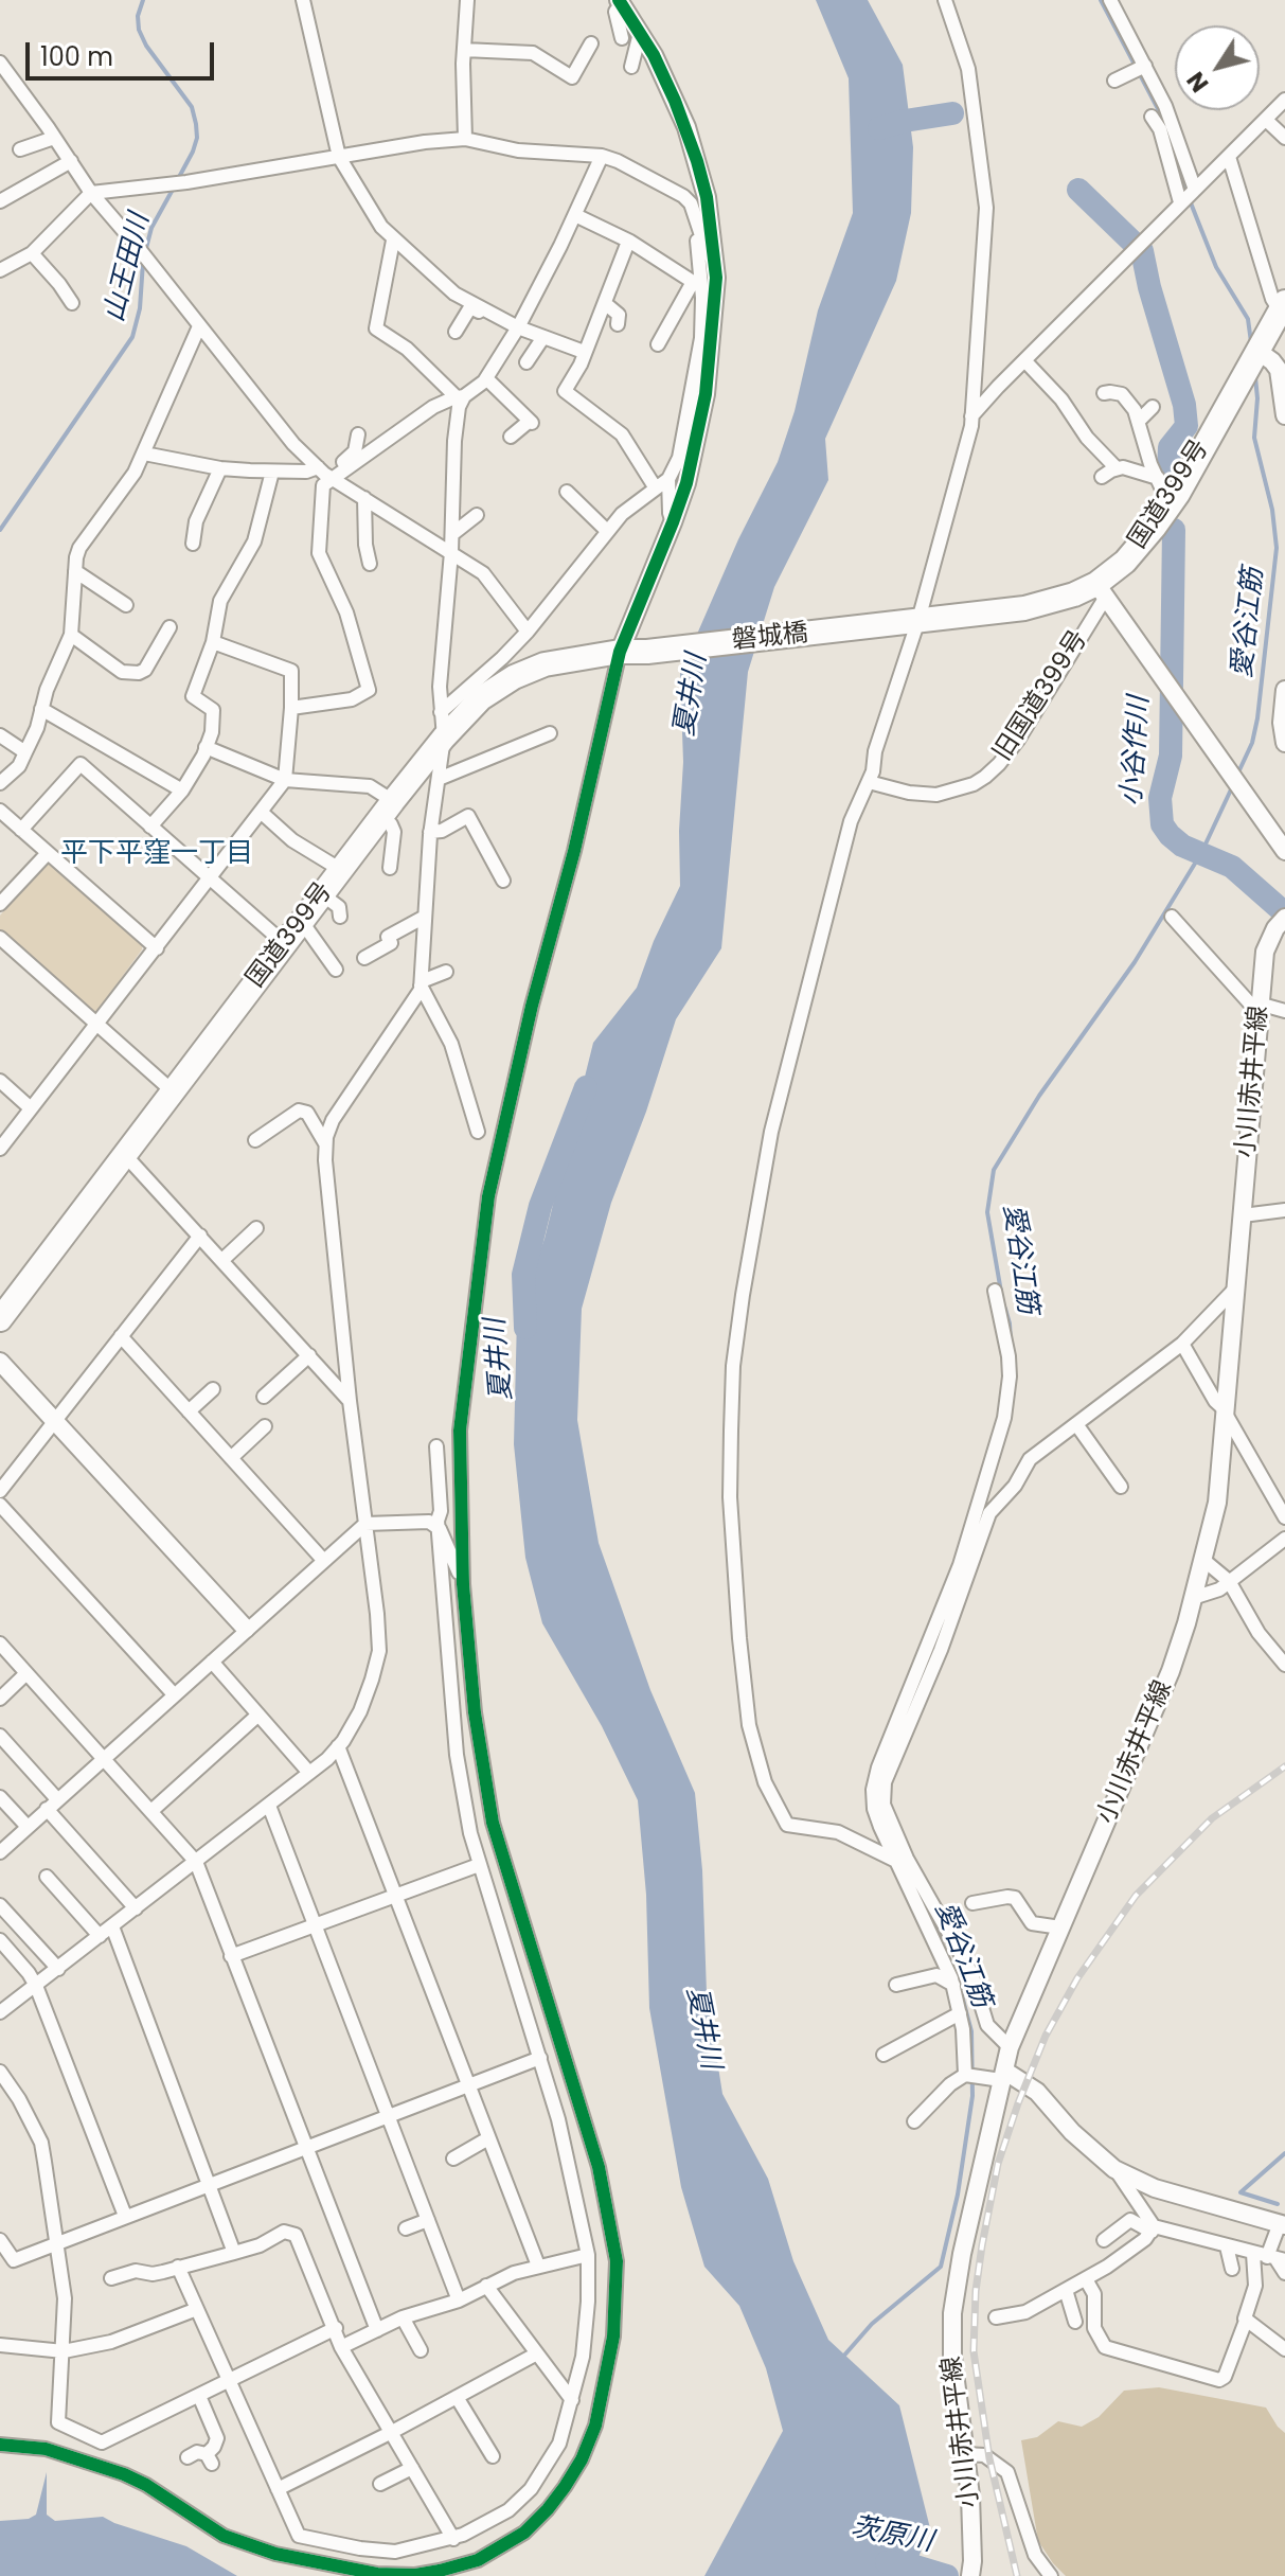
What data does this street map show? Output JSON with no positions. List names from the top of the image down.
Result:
{
  "streets": {
    "highway": ["国道399号", "磐城橋"],
    "main road": ["小川赤井平線"],
    "street": ["旧国道399号"]
  },
  "crossings": [
    ["国道399号", "磐城橋"],
    ["国道399号", "旧国道399号"]
  ],
  "districts": ["平下平窪一丁目"],
  "water": [
    "山王田川",
    "愛谷江筋",
    "夏井川",
    "小谷作川",
    "茨原川"
  ],
  "scale_bar": "100 m",
  "north": "bottom left"
}
